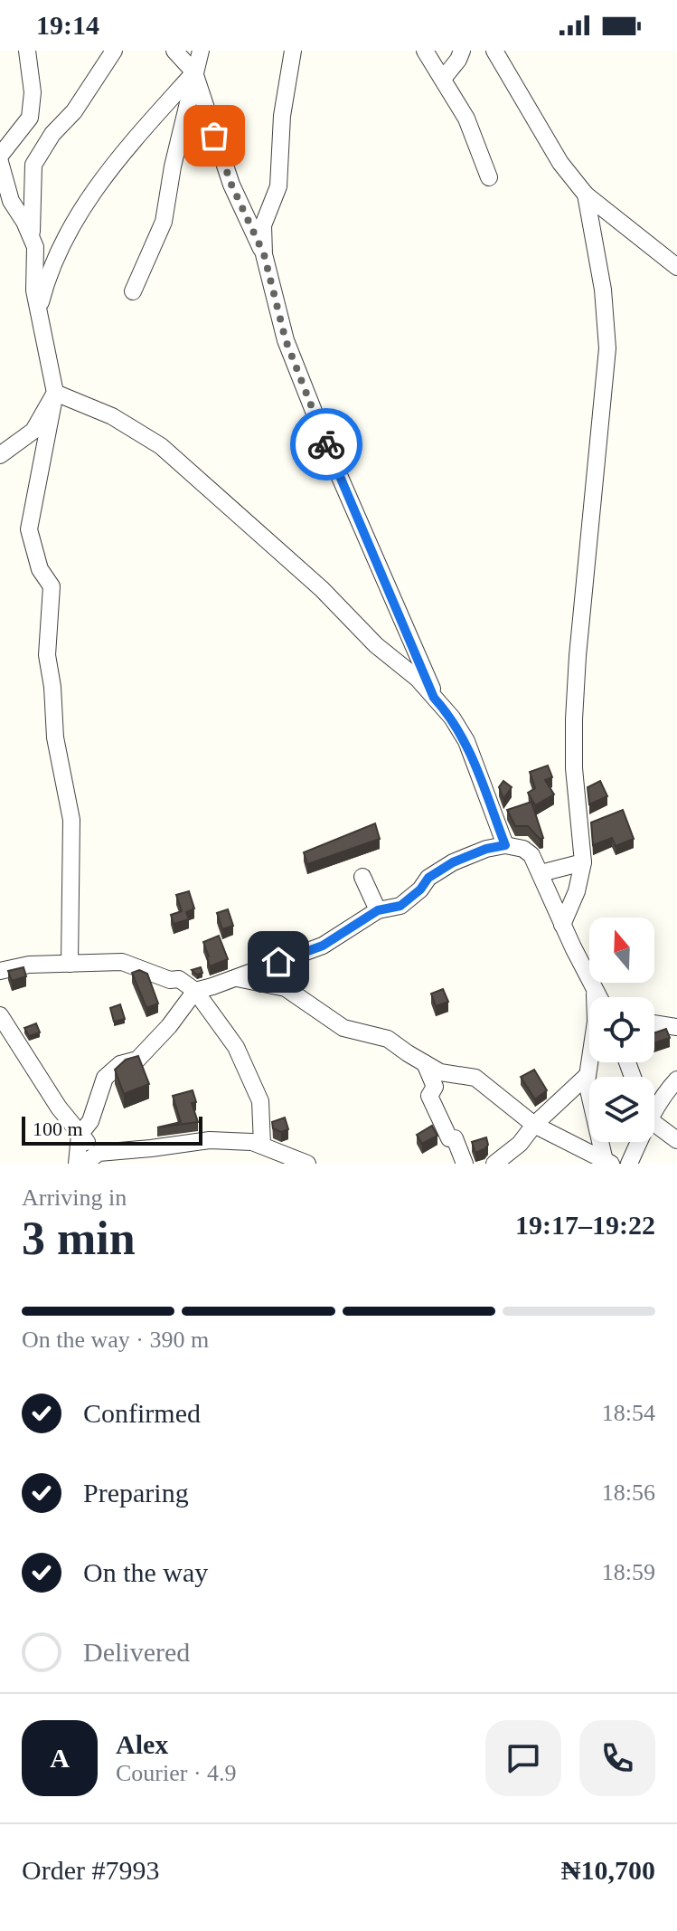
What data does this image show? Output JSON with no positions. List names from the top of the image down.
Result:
{
  "scale_bar": "100 m",
  "north": "top",
  "page": {
    "status": "19:14",
    "scale": "100 m",
    "heading": ["3 min", "Arriving in", "19:17–19:22"],
    "panel": [
      "Alex",
      "Courier · 4.9",
      "Order #7993",
      "₦10,700"
    ],
    "bar": "On the way · 390 m",
    "list": [
      ["Confirmed", "18:54"],
      ["Preparing", "18:56"],
      ["On the way", "18:59"],
      "Delivered"
    ],
    "round": "A"
  }
}
